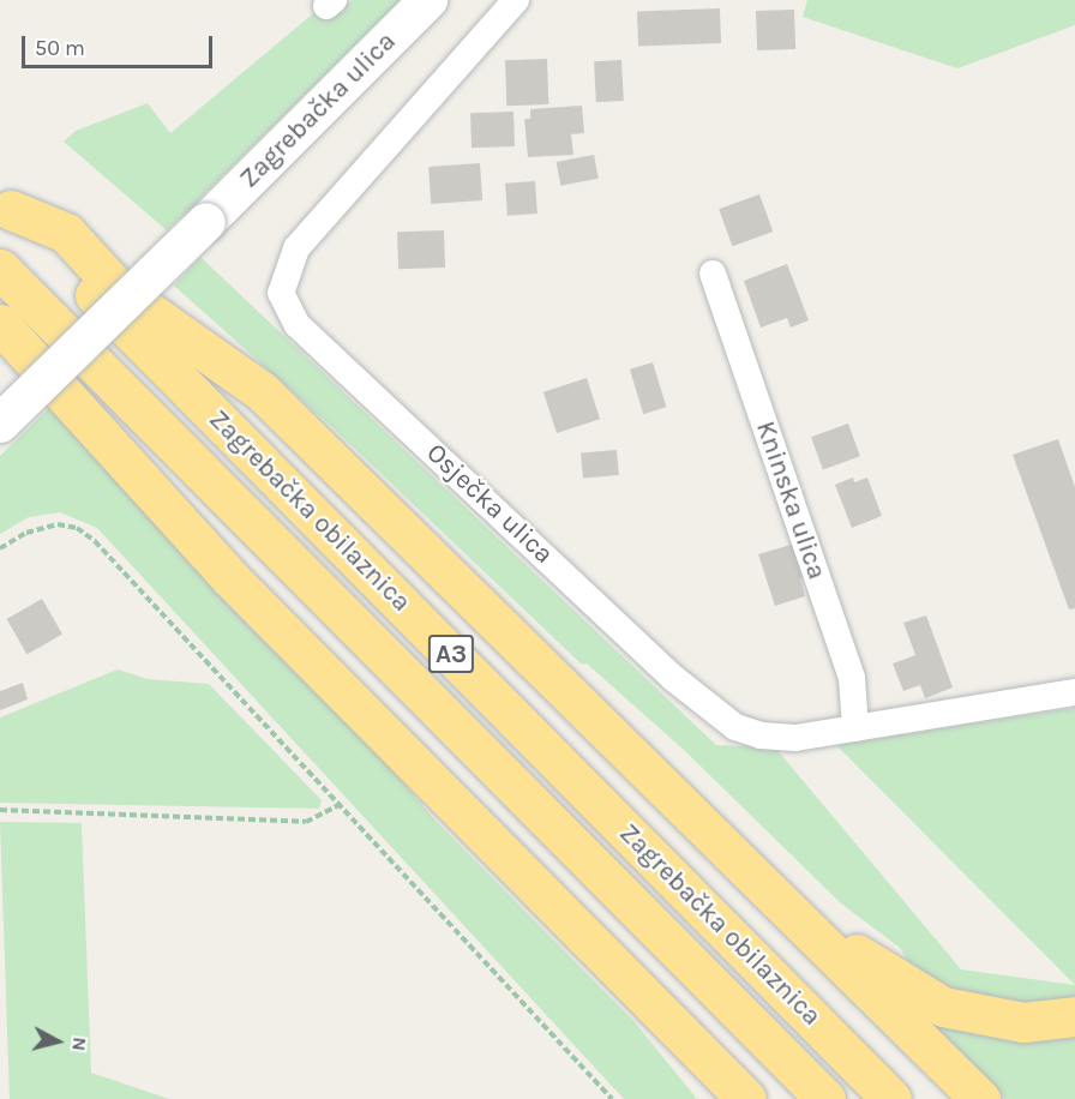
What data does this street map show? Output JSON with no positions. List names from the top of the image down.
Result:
{
  "streets": {
    "highway": ["Zagrebačka obilaznica", "A3"],
    "street": ["Zagrebačka ulica", "Kninska ulica", "Osječka ulica"]
  },
  "crossings": [
    ["Kninska ulica", "Osječka ulica"]
  ],
  "scale_bar": "50 m",
  "north": "right"
}
